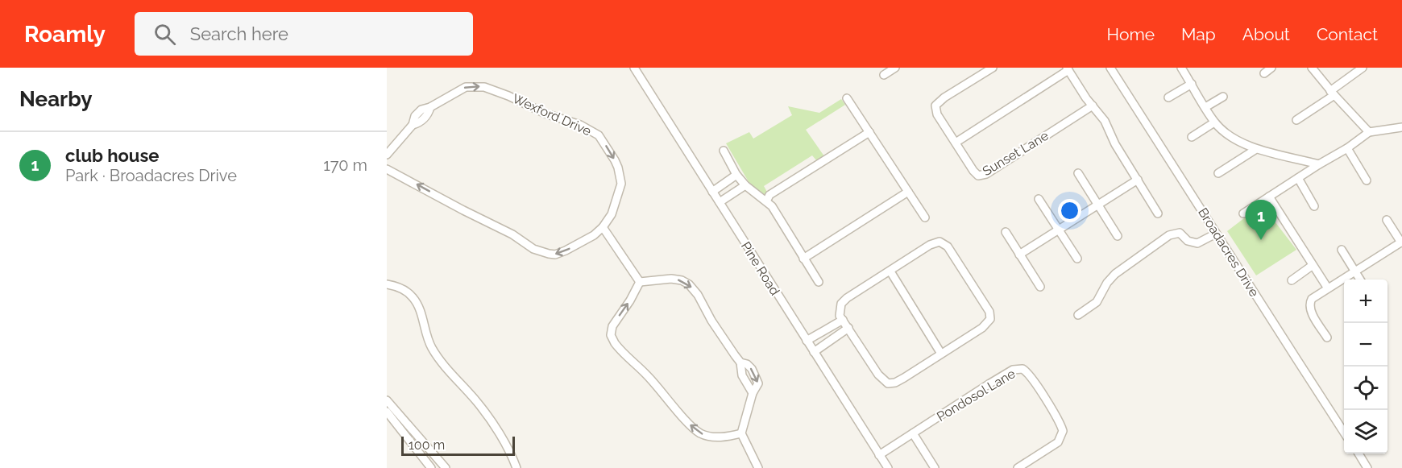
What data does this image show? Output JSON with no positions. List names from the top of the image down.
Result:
{
  "streets": {
    "street": [
      "Wexford Drive",
      "Sunset Lane",
      "Broadacres Drive",
      "Pine Road",
      "Pondosol Lane"
    ]
  },
  "crossings": [
    ["Pine Road", "Pondosol Lane"]
  ],
  "scale_bar": "100 m",
  "page": {
    "header": "Roamly",
    "search": "Search here",
    "nav": [
      "Home",
      "Map",
      "About",
      "Contact"
    ],
    "heading": "Nearby",
    "list": [
      {
        "mark": "1",
        "name": "club house",
        "note": "Park · Broadacres Drive",
        "value": "170 m"
      }
    ],
    "pins": "1",
    "map_buttons": ["+", "−"],
    "scale": "100 m"
  }
}
